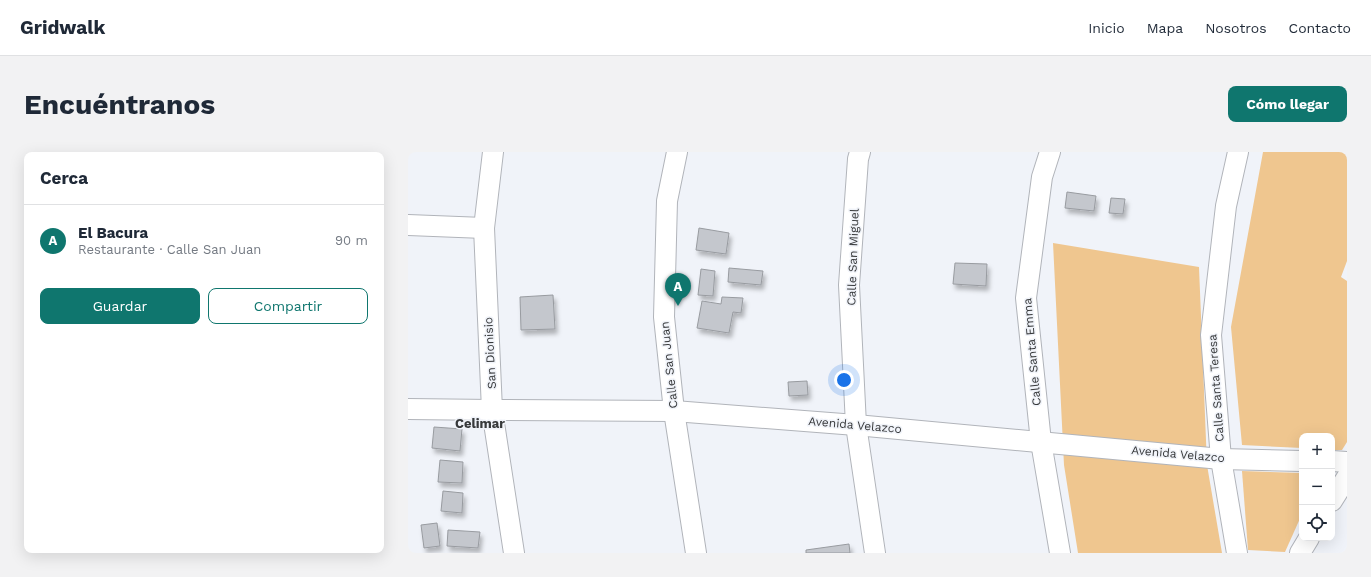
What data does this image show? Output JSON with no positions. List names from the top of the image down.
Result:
{
  "streets": {
    "street": [
      "Calle San Miguel",
      "Calle Santa Emma",
      "San Dionisio",
      "Calle San Juan",
      "Calle Santa Teresa",
      "Avenida Velazco"
    ]
  },
  "crossings": [
    ["Calle San Miguel", "Avenida Velazco"],
    ["Calle Santa Emma", "Avenida Velazco"],
    ["San Dionisio", "Avenida Velazco"],
    ["Calle San Juan", "Avenida Velazco"],
    ["Calle Santa Teresa", "Avenida Velazco"]
  ],
  "districts": ["Celimar"],
  "page": {
    "header": "Gridwalk",
    "nav": [
      "Inicio",
      "Mapa",
      "Nosotros",
      "Contacto"
    ],
    "buttons": [
      "Cómo llegar",
      ["Guardar", "Compartir"]
    ],
    "title": "Encuéntranos",
    "heading": "Cerca",
    "list": [
      {
        "mark": "A",
        "name": "El Bacura",
        "note": "Restaurante · Calle San Juan",
        "value": "90 m"
      }
    ],
    "pins": "A",
    "map_buttons": ["+", "−"]
  }
}
